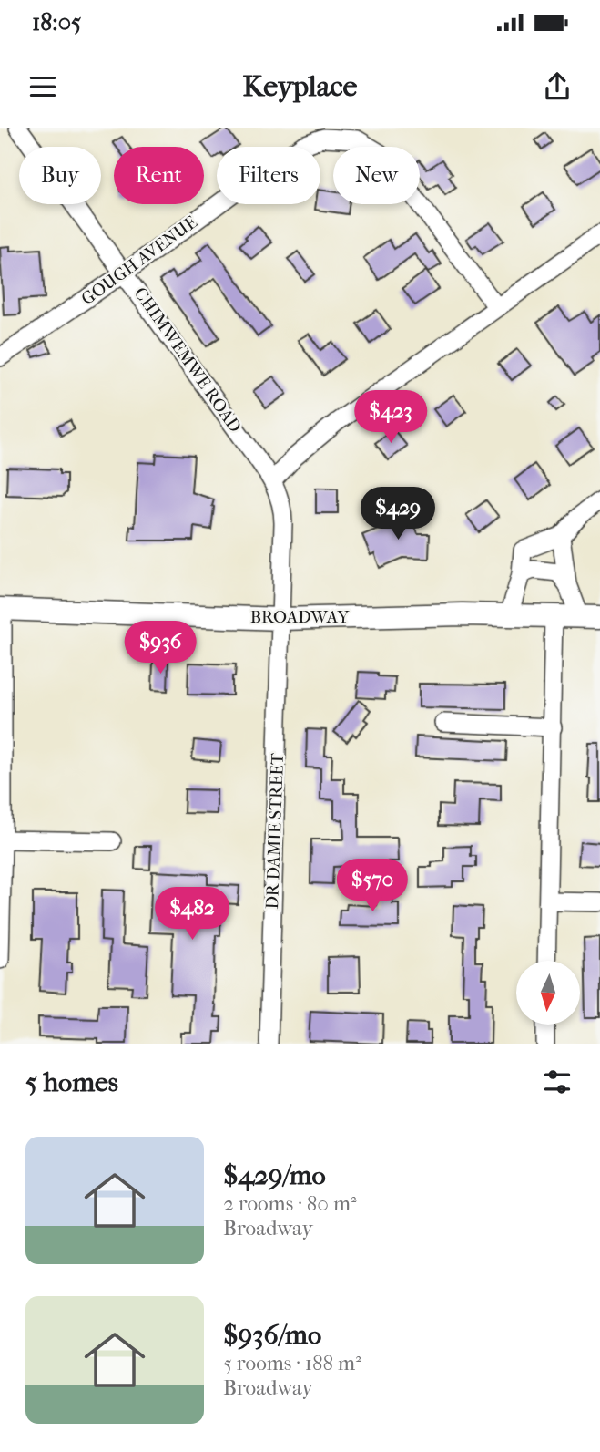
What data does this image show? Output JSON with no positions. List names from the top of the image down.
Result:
{
  "streets": {
    "main road": ["BROADWAY"],
    "street": ["GOUGH AVENUE", "CHIMWEMWE ROAD", "DR DAMIE STREET"]
  },
  "crossings": [
    ["GOUGH AVENUE", "CHIMWEMWE ROAD"],
    ["CHIMWEMWE ROAD", "BROADWAY"],
    ["CHIMWEMWE ROAD", "DR DAMIE STREET"],
    ["BROADWAY", "DR DAMIE STREET"]
  ],
  "north": "bottom",
  "page": {
    "status": "18:05",
    "header": "Keyplace",
    "chip": [
      "Buy",
      "Rent",
      "Filters",
      "New"
    ],
    "price": [
      "$423",
      "$429",
      "$936",
      "$570",
      "$482"
    ],
    "heading": "5 homes",
    "list": [
      {
        "name": "$429/mo",
        "note": "2 rooms · 80 m² · Broadway"
      },
      {
        "name": "$936/mo",
        "note": "5 rooms · 188 m² · Broadway"
      }
    ]
  }
}
